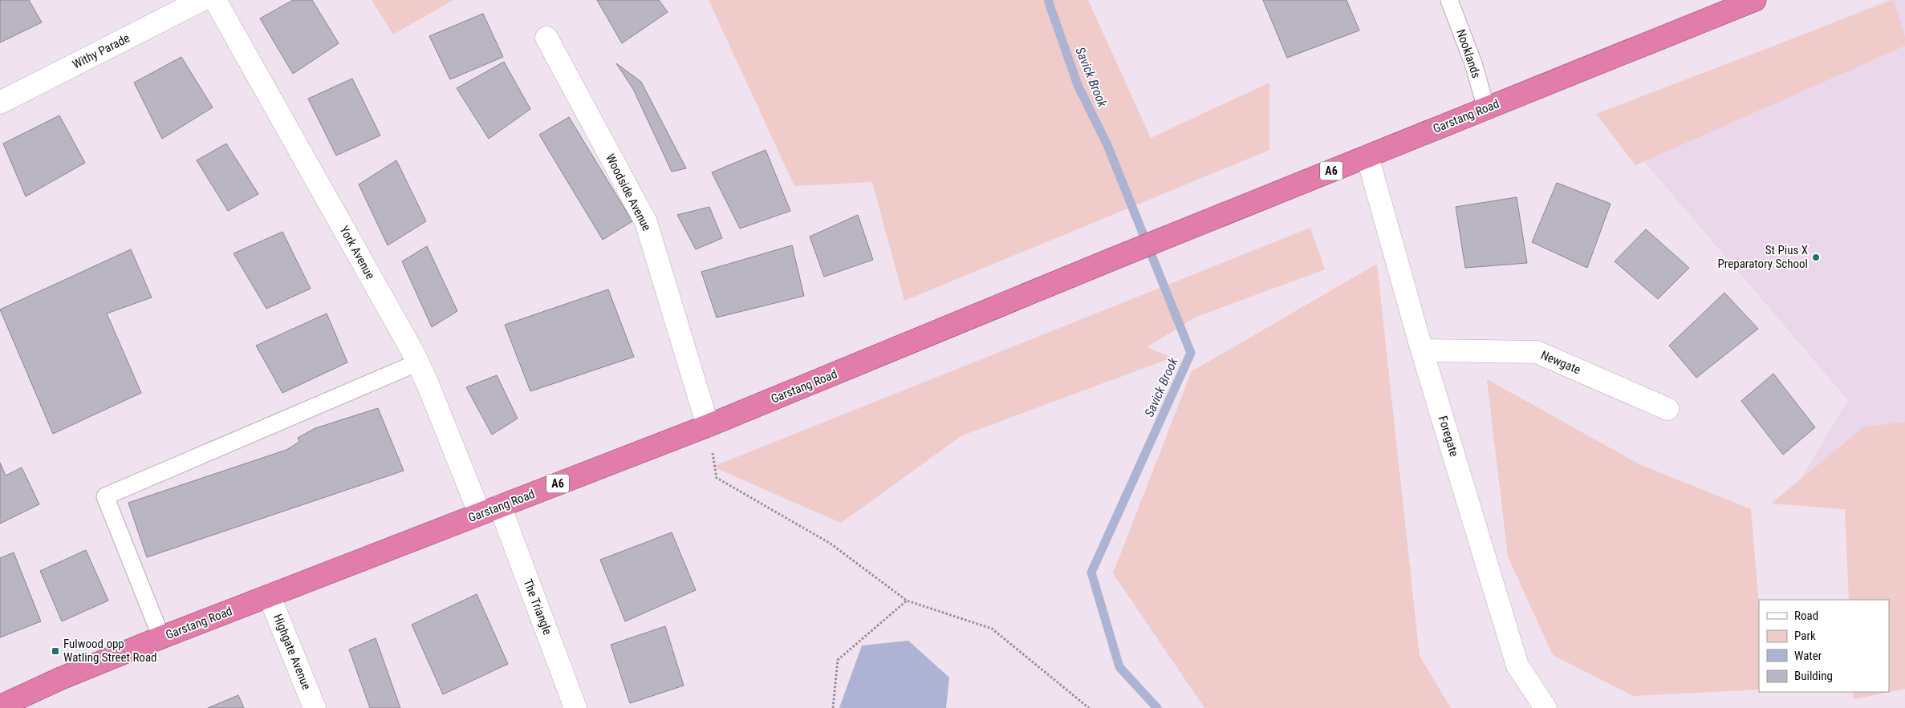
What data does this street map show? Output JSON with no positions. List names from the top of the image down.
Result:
{
  "streets": {
    "highway": ["Garstang Road", "A6"],
    "street": [
      "Withy Parade",
      "Woodside Avenue",
      "York Avenue",
      "Newgate",
      "Foregate",
      "The Triangle",
      "Highgate Avenue"
    ],
    "lane": ["Nooklands"]
  },
  "crossings": [
    ["Nooklands", "Garstang Road"],
    ["Garstang Road", "Woodside Avenue"],
    ["Garstang Road", "York Avenue"],
    ["Garstang Road", "Foregate"],
    ["Garstang Road", "The Triangle"],
    ["Garstang Road", "Highgate Avenue"],
    ["Newgate", "Foregate"]
  ],
  "water": ["Savick Brook"],
  "places": {
    "other": ["St Pius X Preparatory School"],
    "transit": ["Fulwood opp Watling Street Road"]
  },
  "legend": [
    "Road",
    "Park",
    "Water",
    "Building"
  ]
}
